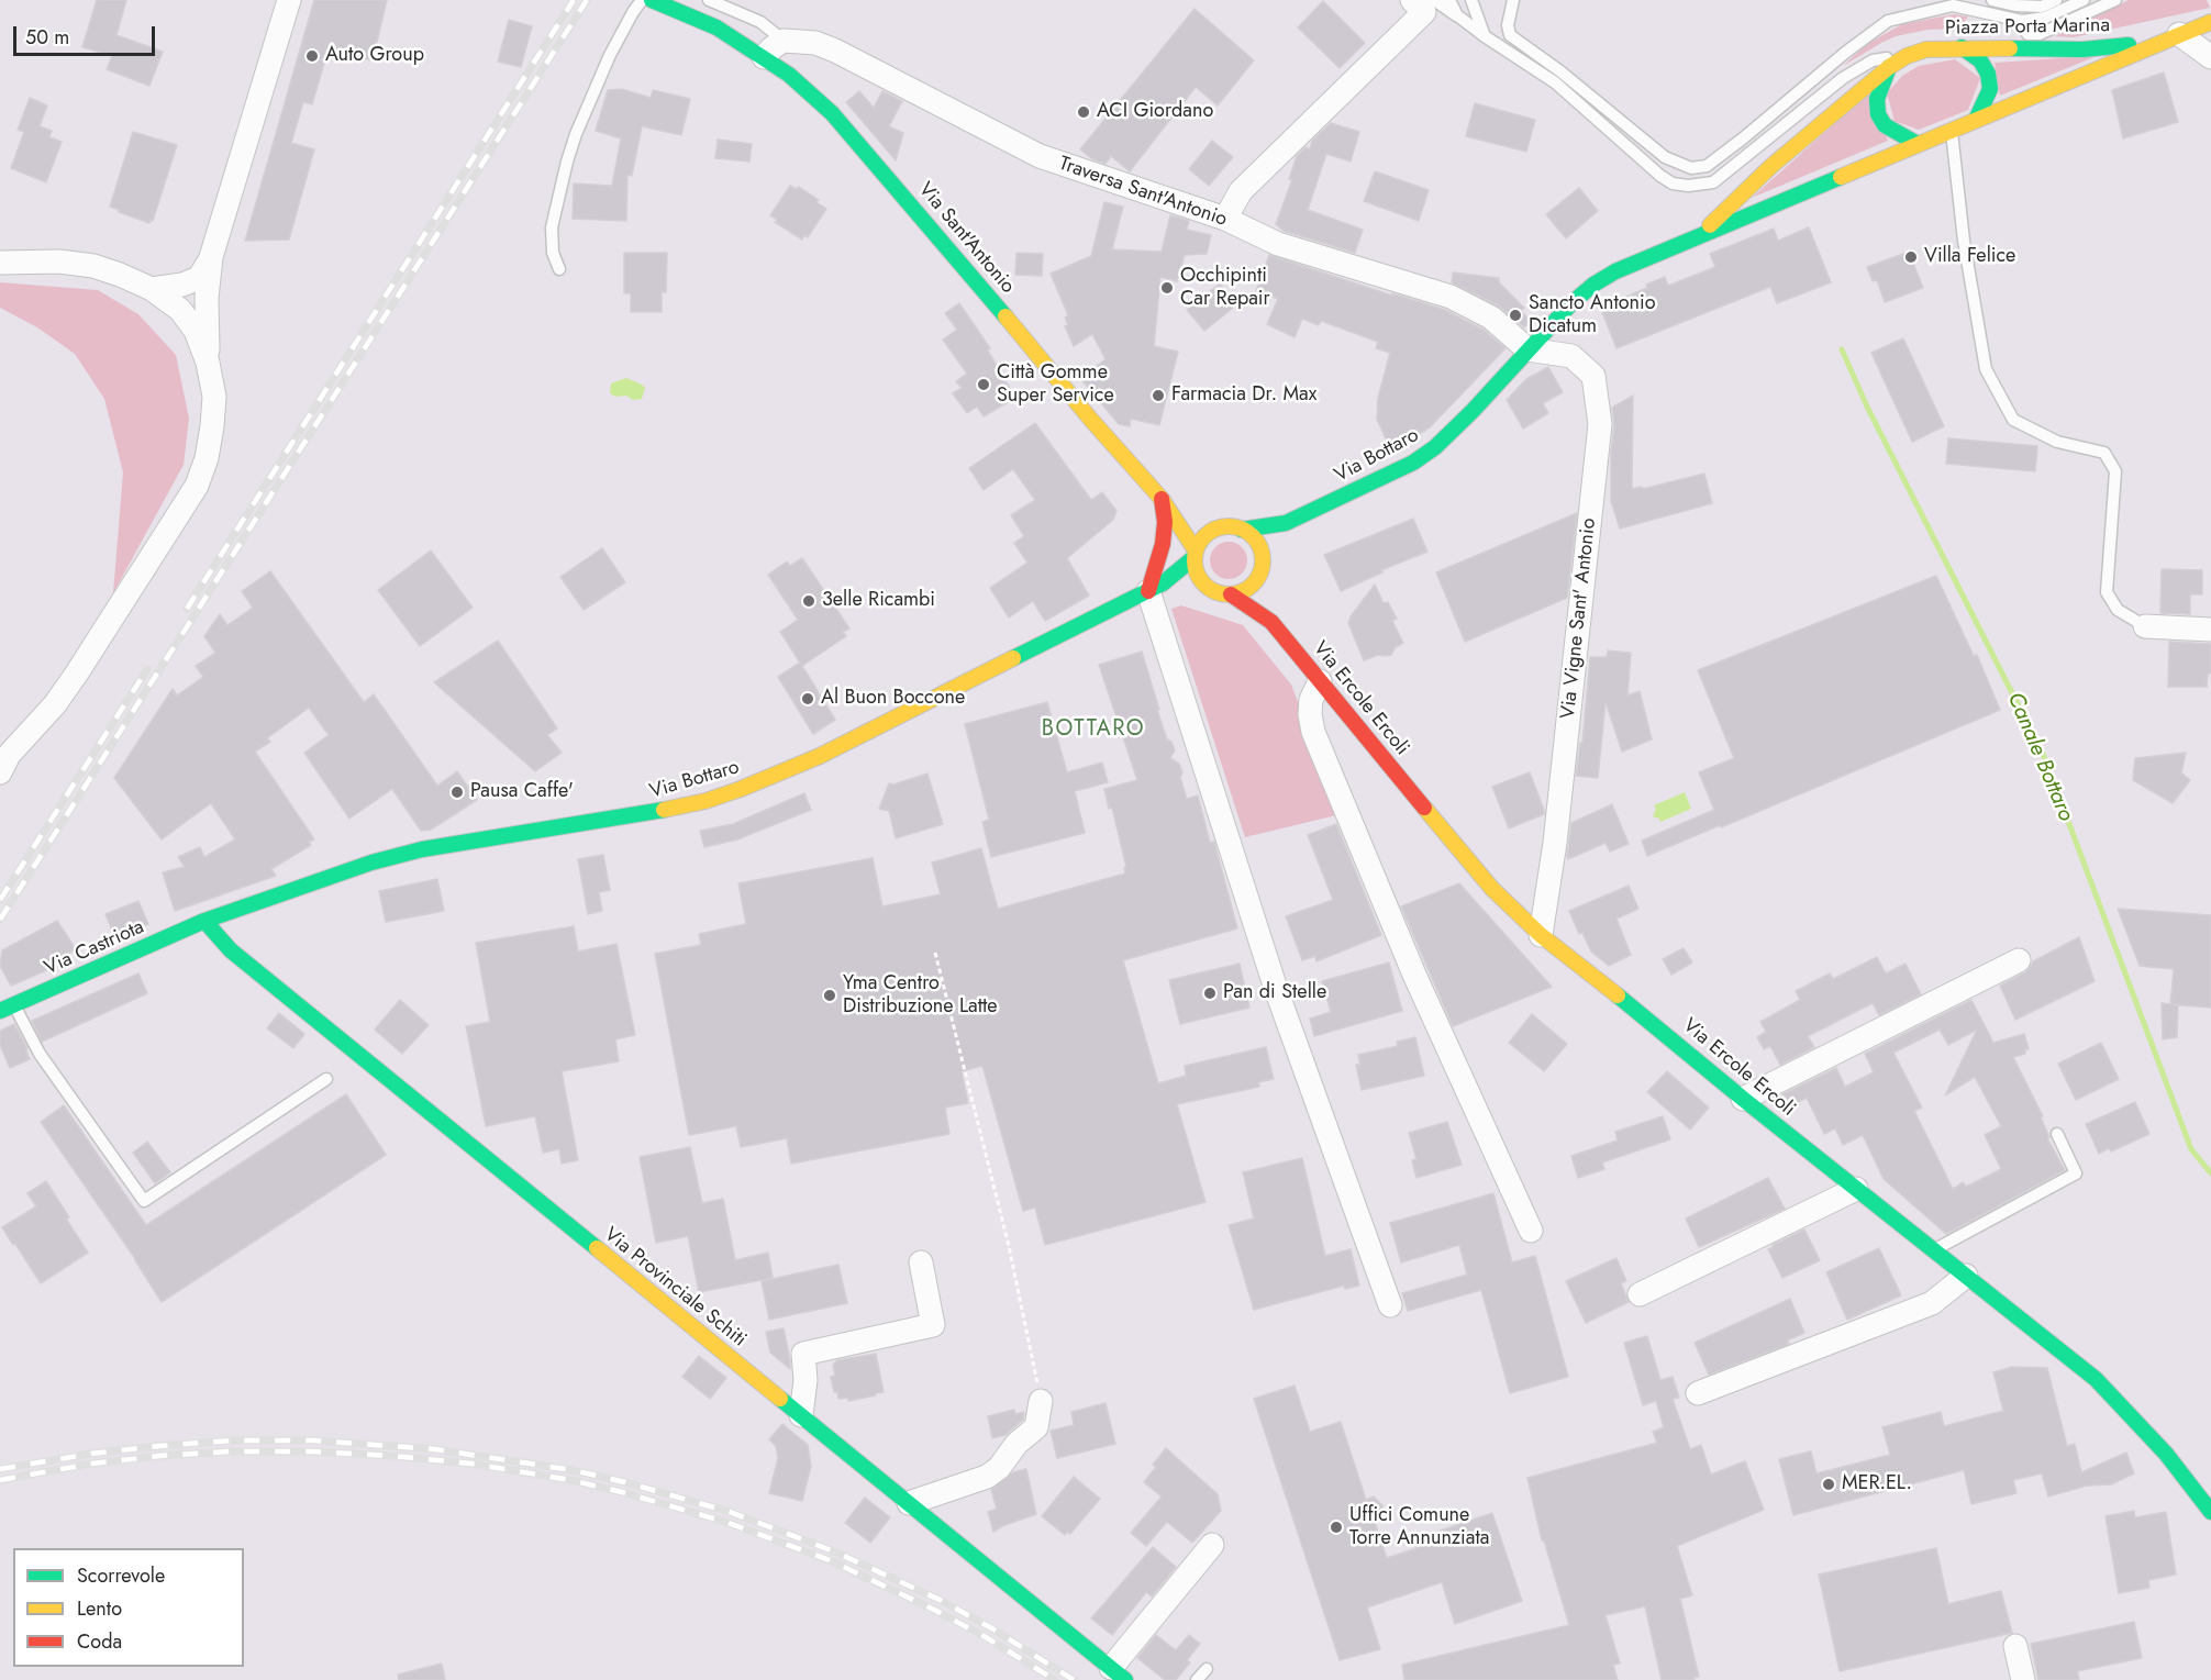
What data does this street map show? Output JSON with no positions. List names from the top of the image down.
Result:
{
  "streets": {
    "street": [
      "Piazza Porta Marina",
      "Traversa Sant'Antonio",
      "Via Sant'Antonio",
      "Via Bottaro",
      "Via Vigne Sant' Antonio",
      "Via Ercole Ercoli",
      "Via Castriota",
      "Via Provinciale Schiti"
    ]
  },
  "crossings": [
    ["Piazza Porta Marina", "Via Bottaro"],
    ["Traversa Sant'Antonio", "Via Bottaro"],
    ["Traversa Sant'Antonio", "Via Vigne Sant' Antonio"],
    ["Via Sant'Antonio", "Via Bottaro"],
    ["Via Sant'Antonio", "Via Ercole Ercoli"],
    ["Via Bottaro", "Via Vigne Sant' Antonio"],
    ["Via Bottaro", "Via Ercole Ercoli"],
    ["Via Bottaro", "Via Castriota"],
    ["Via Bottaro", "Via Provinciale Schiti"],
    ["Via Vigne Sant' Antonio", "Via Ercole Ercoli"],
    ["Via Castriota", "Via Provinciale Schiti"]
  ],
  "districts": ["BOTTARO"],
  "water": ["Canale Bottaro"],
  "places": [
    "Auto Group",
    "ACI Giordano",
    "Villa Felice",
    "Occhipinti Car Repair",
    "Sancto Antonio Dicatum",
    "Città Gomme Super Service",
    "Farmacia Dr. Max",
    "3elle Ricambi",
    "Al Buon Boccone",
    "Pausa Caffe'",
    "Pan di Stelle",
    "Yma Centro Distribuzione Latte",
    "MER.EL.",
    "Uffici Comune Torre Annunziata"
  ],
  "legend": ["Scorrevole", "Lento", "Coda"],
  "scale_bar": "50 m"
}
